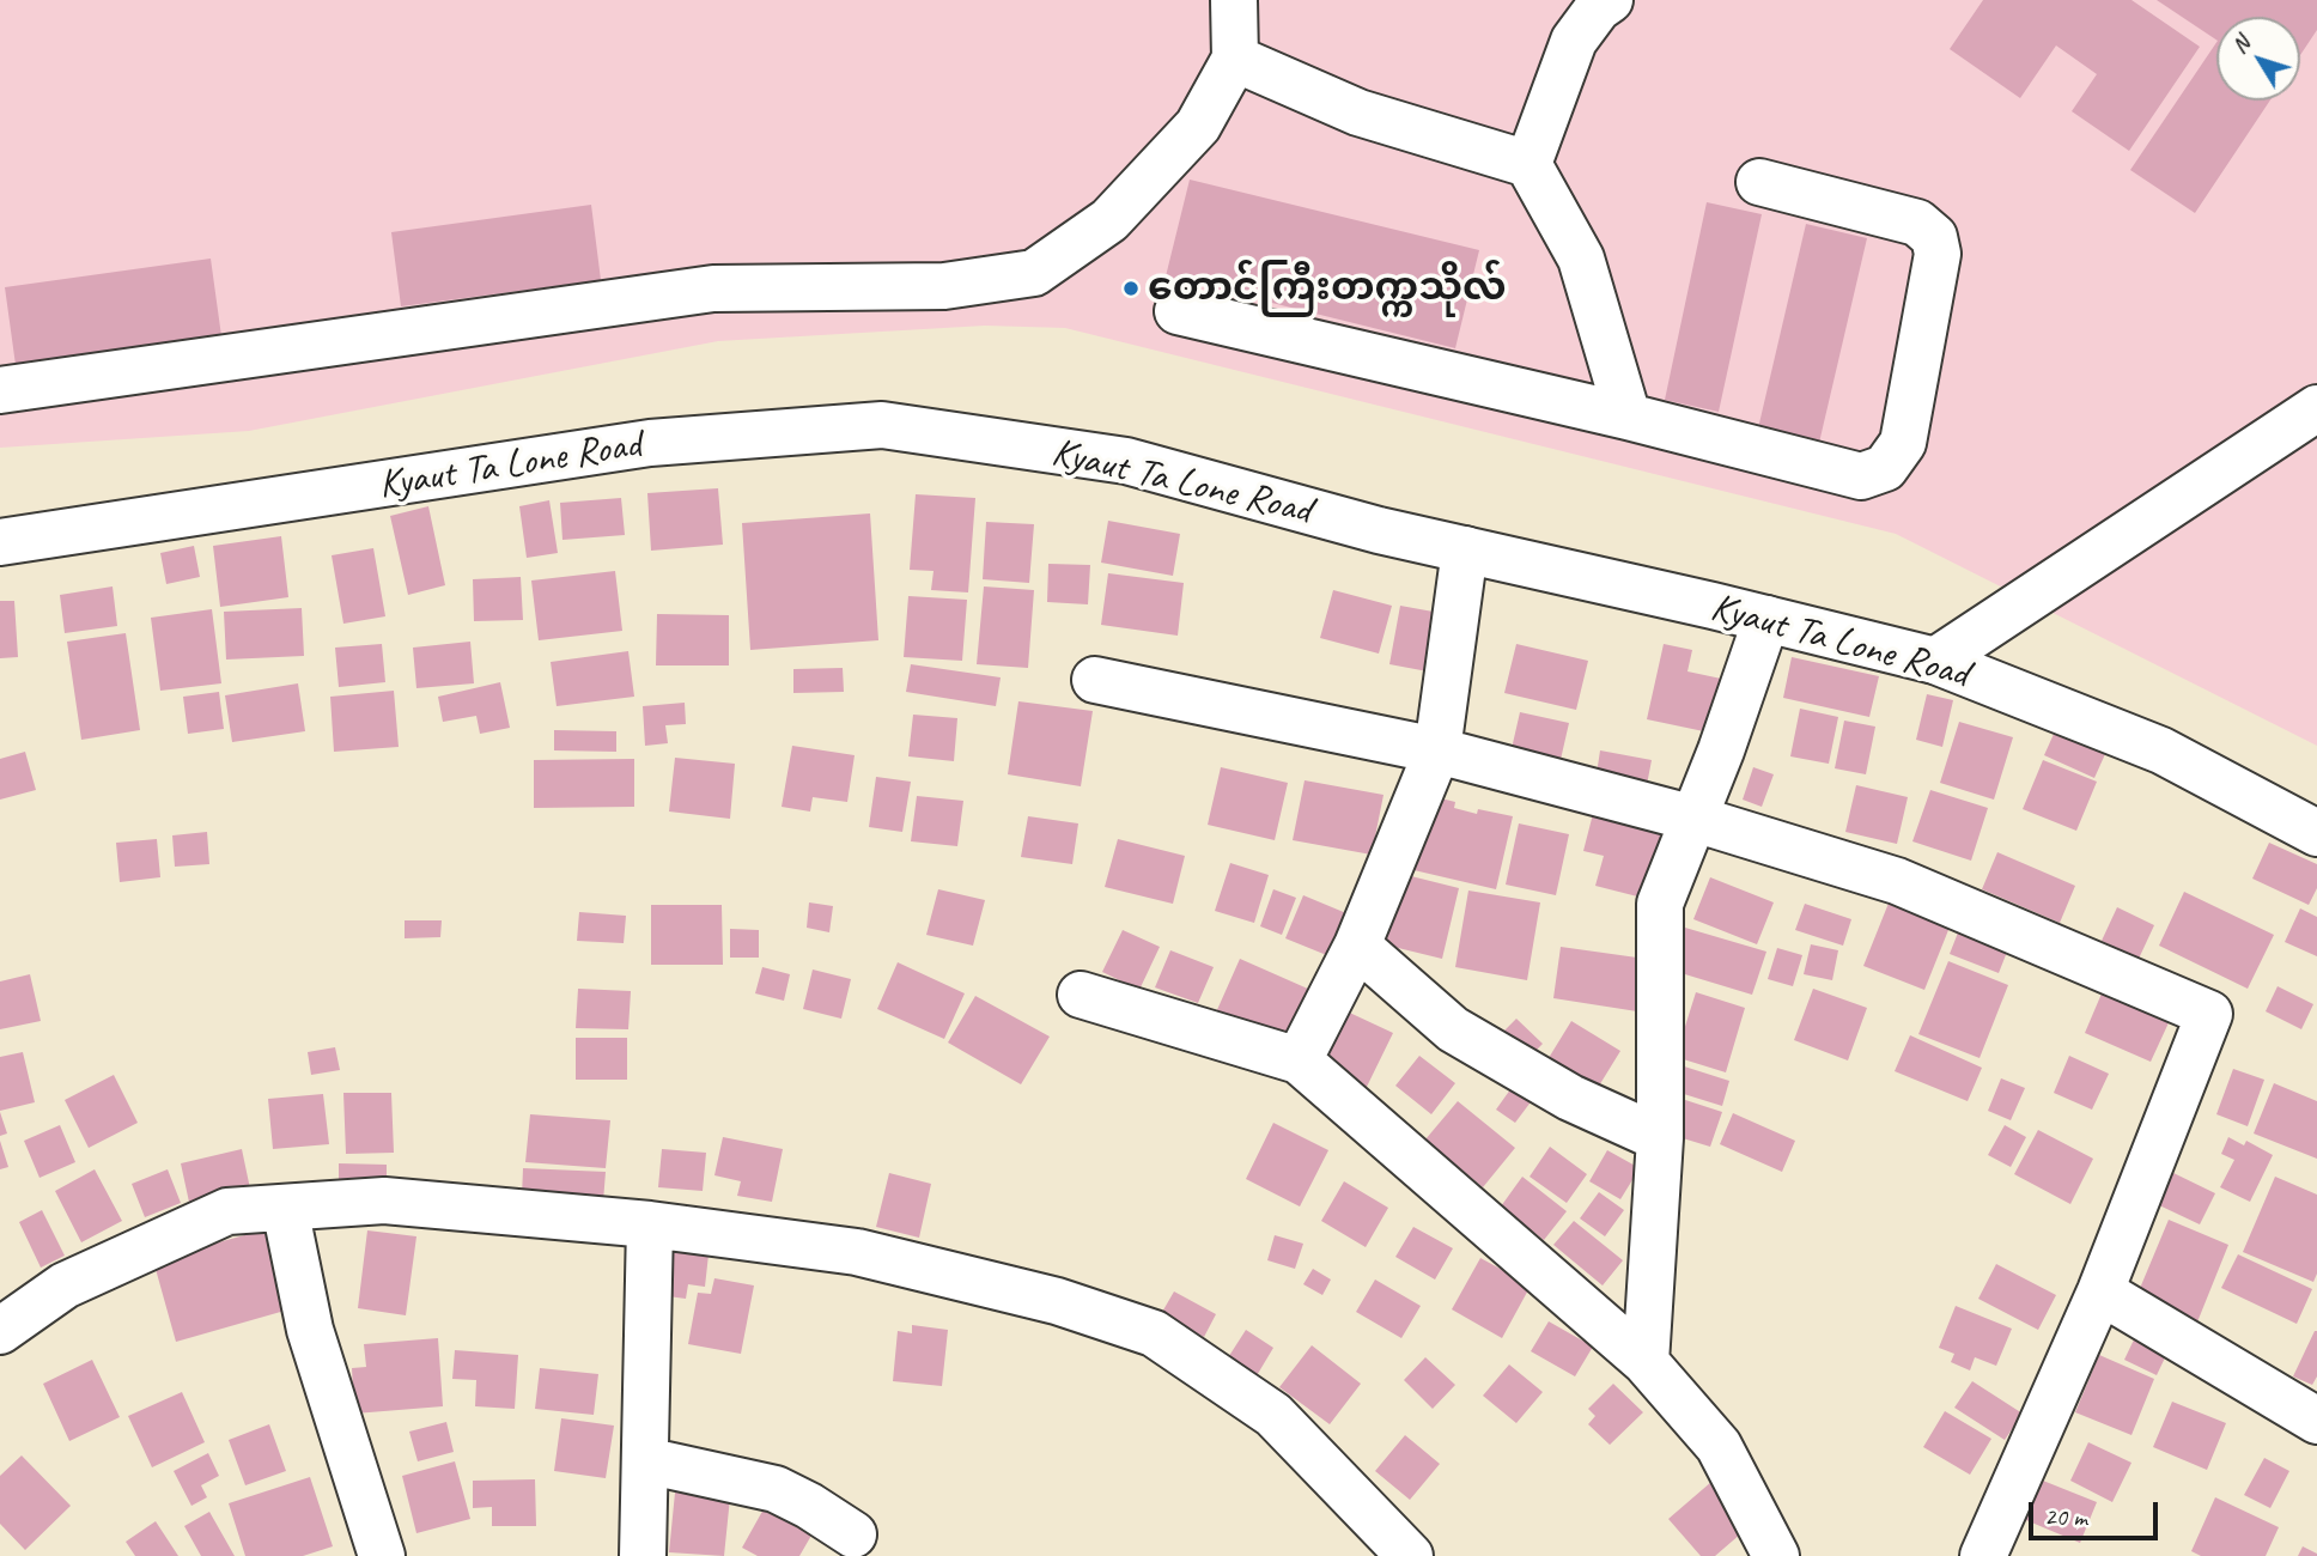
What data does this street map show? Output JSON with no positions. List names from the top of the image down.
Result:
{
  "streets": {
    "street": ["Kyaut Ta Lone Road"]
  },
  "places": ["တောင်ကြီးတက္ကသိုလ်"],
  "scale_bar": "20 m",
  "north": "top left"
}
